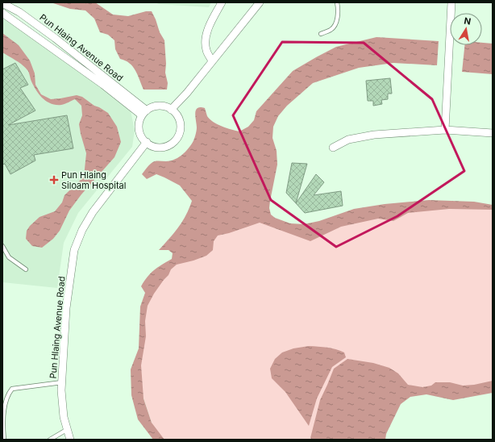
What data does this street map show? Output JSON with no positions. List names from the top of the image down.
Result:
{
  "streets": {
    "street": ["Pun Hlaing Avenue Road"]
  },
  "places": {
    "health": ["Pun Hlaing Siloam Hospital"]
  },
  "north": "top"
}
